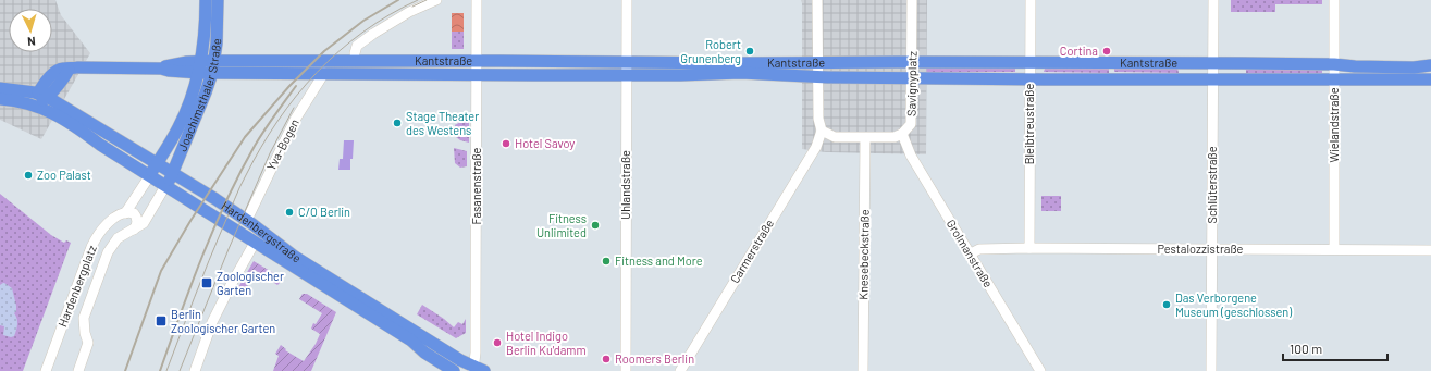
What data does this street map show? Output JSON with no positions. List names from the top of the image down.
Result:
{
  "streets": {
    "main road": ["Kantstraße", "Joachimsthaler Straße", "Hardenbergstraße"],
    "street": [
      "Savignyplatz",
      "Bleibtreustraße",
      "Wielandstraße",
      "Yva-Bogen",
      "Uhlandstraße",
      "Schlüterstraße",
      "Fasanenstraße",
      "Pestalozzistraße",
      "Carmerstraße",
      "Grolmanstraße",
      "Knesebeckstraße",
      "Hardenbergplatz"
    ]
  },
  "crossings": [
    ["Kantstraße", "Savignyplatz"],
    ["Kantstraße", "Joachimsthaler Straße"],
    ["Kantstraße", "Bleibtreustraße"],
    ["Kantstraße", "Wielandstraße"],
    ["Kantstraße", "Yva-Bogen"],
    ["Kantstraße", "Uhlandstraße"],
    ["Kantstraße", "Schlüterstraße"],
    ["Kantstraße", "Fasanenstraße"],
    ["Kantstraße", "Hardenbergstraße"],
    ["Savignyplatz", "Carmerstraße"],
    ["Savignyplatz", "Grolmanstraße"],
    ["Savignyplatz", "Knesebeckstraße"],
    ["Joachimsthaler Straße", "Hardenbergstraße"],
    ["Joachimsthaler Straße", "Hardenbergplatz"],
    ["Bleibtreustraße", "Pestalozzistraße"],
    ["Wielandstraße", "Pestalozzistraße"],
    ["Yva-Bogen", "Hardenbergstraße"],
    ["Schlüterstraße", "Pestalozzistraße"],
    ["Fasanenstraße", "Hardenbergstraße"],
    ["Hardenbergstraße", "Hardenbergplatz"],
    ["Pestalozzistraße", "Grolmanstraße"]
  ],
  "places": {
    "other": [
      "Robert Grunenberg",
      "Cortina",
      "Stage Theater des Westens",
      "Hotel Savoy",
      "Zoo Palast",
      "C/O Berlin",
      "Fitness Unlimited",
      "Fitness and More",
      "Das Verborgene Museum (geschlossen)",
      "Hotel Indigo Berlin Ku'damm",
      "Roomers Berlin"
    ],
    "transit": ["Zoologischer Garten", "Berlin Zoologischer Garten"]
  },
  "scale_bar": "100 m",
  "north": "bottom"
}
